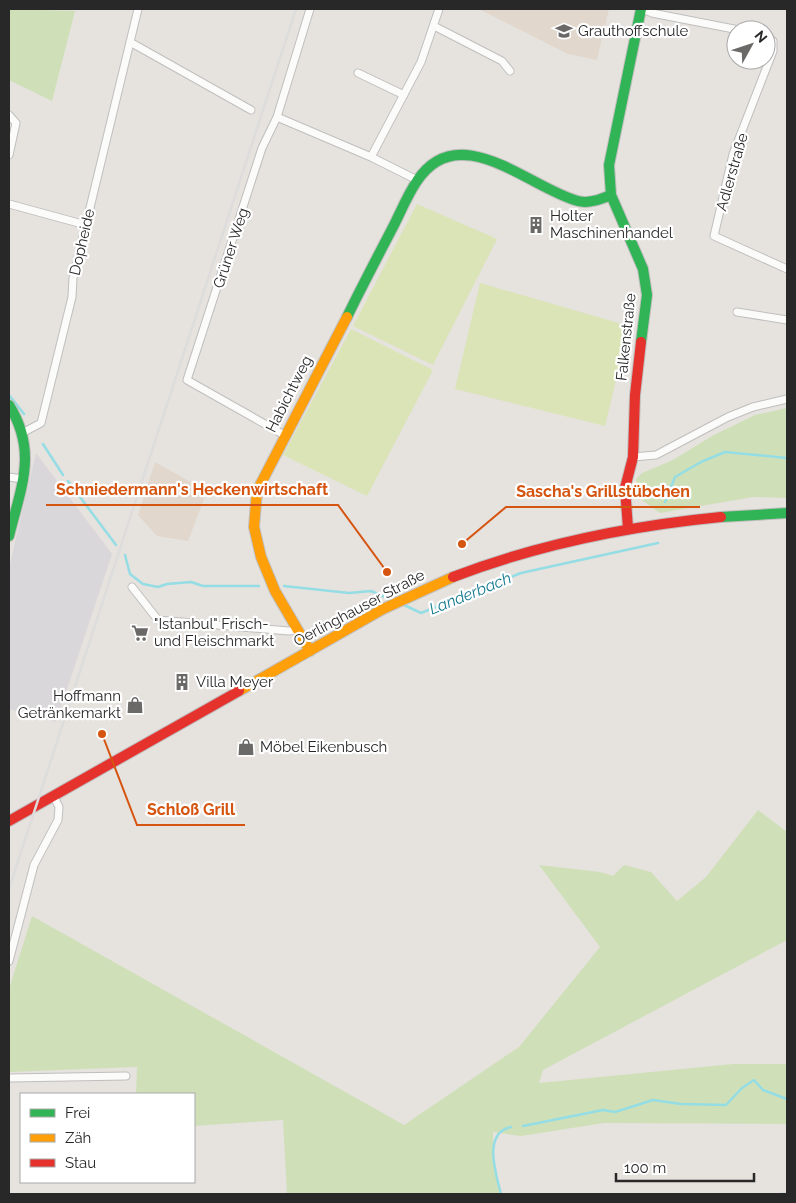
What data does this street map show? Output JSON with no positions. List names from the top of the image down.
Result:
{
  "streets": {
    "street": [
      "Adlerstraße",
      "Dopheide",
      "Grüner Weg",
      "Falkenstraße",
      "Habichtweg",
      "Oerlinghauser Straße"
    ]
  },
  "crossings": [
    ["Grüner Weg", "Habichtweg"],
    ["Falkenstraße", "Habichtweg"],
    ["Falkenstraße", "Oerlinghauser Straße"],
    ["Habichtweg", "Oerlinghauser Straße"]
  ],
  "water": ["Landerbach"],
  "places": {
    "school or university": ["Grauthoffschule"],
    "building": ["Holter Maschinenhandel", "Villa Meyer"],
    "other": ["Sascha's Grillstübchen", "Schniedermann's Heckenwirtschaft", "Schloß Grill"],
    "supermarket": ["\"Istanbul\" Frisch- und Fleischmarkt"],
    "shop": ["Hoffmann Getränkemarkt", "Möbel Eikenbusch"]
  },
  "legend": ["Frei", "Zäh", "Stau"],
  "scale_bar": "100 m",
  "north": "top right"
}
